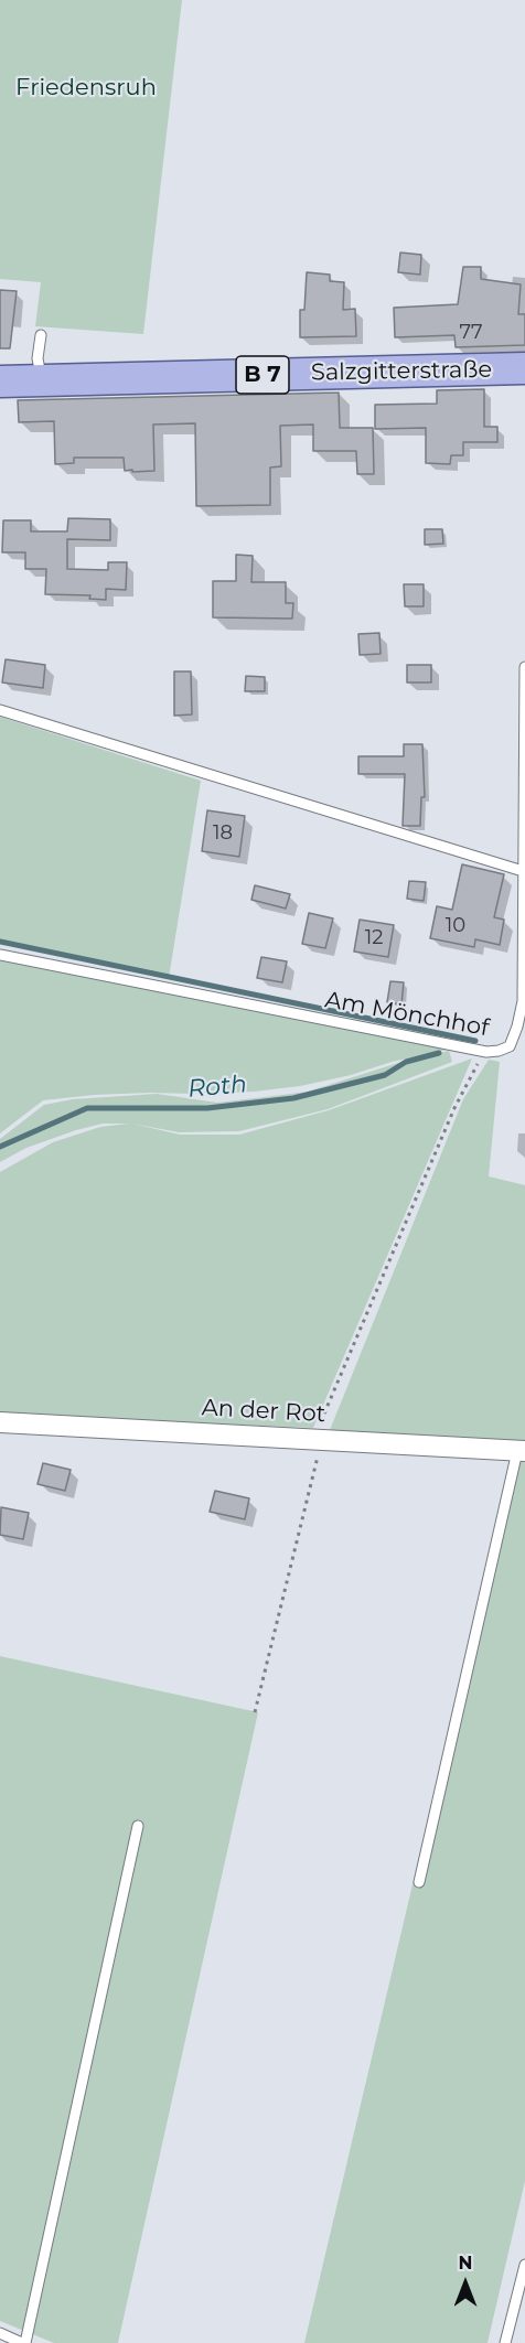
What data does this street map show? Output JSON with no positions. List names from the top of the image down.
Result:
{
  "streets": {
    "main road": ["Salzgitterstraße", "B 7"],
    "street": ["An der Rot"],
    "lane": ["Am Mönchhof"]
  },
  "water": ["Roth"],
  "parks": ["Friedensruh"],
  "house_numbers": [
    "77",
    "18",
    "10",
    "12"
  ],
  "north": "top"
}
